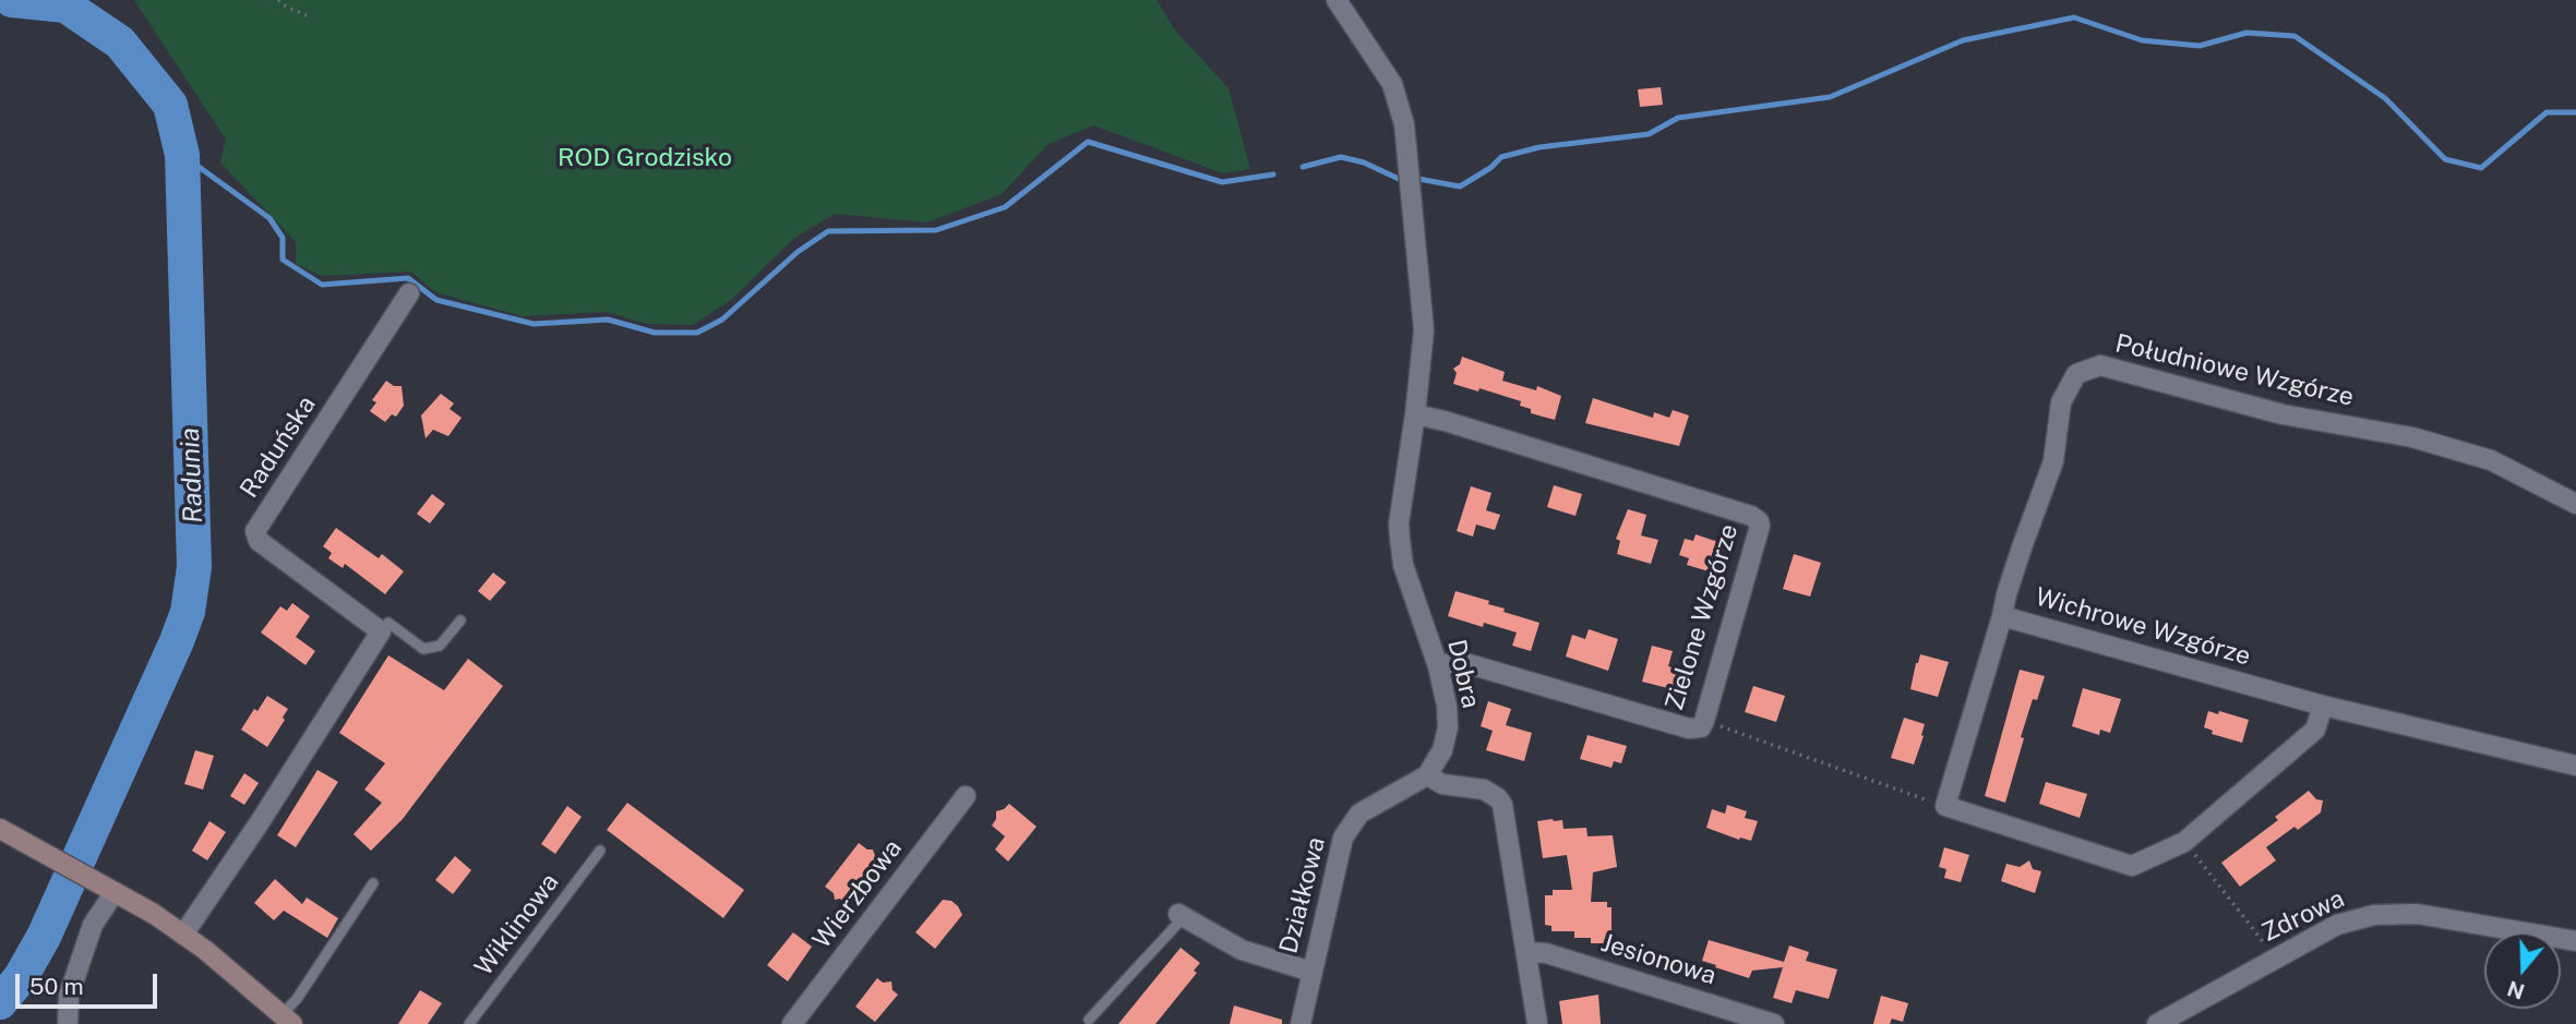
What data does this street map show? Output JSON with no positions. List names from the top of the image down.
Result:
{
  "streets": {
    "street": [
      "Południowe Wzgórze",
      "Raduńska",
      "Zielone Wzgórze",
      "Wichrowe Wzgórze",
      "Dobra",
      "Wierzbowa",
      "Działkowa",
      "Zdrowa",
      "Jesionowa"
    ],
    "lane": ["Wiklinowa"]
  },
  "crossings": [
    ["Południowe Wzgórze", "Wichrowe Wzgórze"],
    ["Zielone Wzgórze", "Dobra"],
    ["Dobra", "Działkowa"]
  ],
  "water": ["Radunia"],
  "parks": ["ROD Grodzisko"],
  "scale_bar": "50 m",
  "north": "bottom"
}
